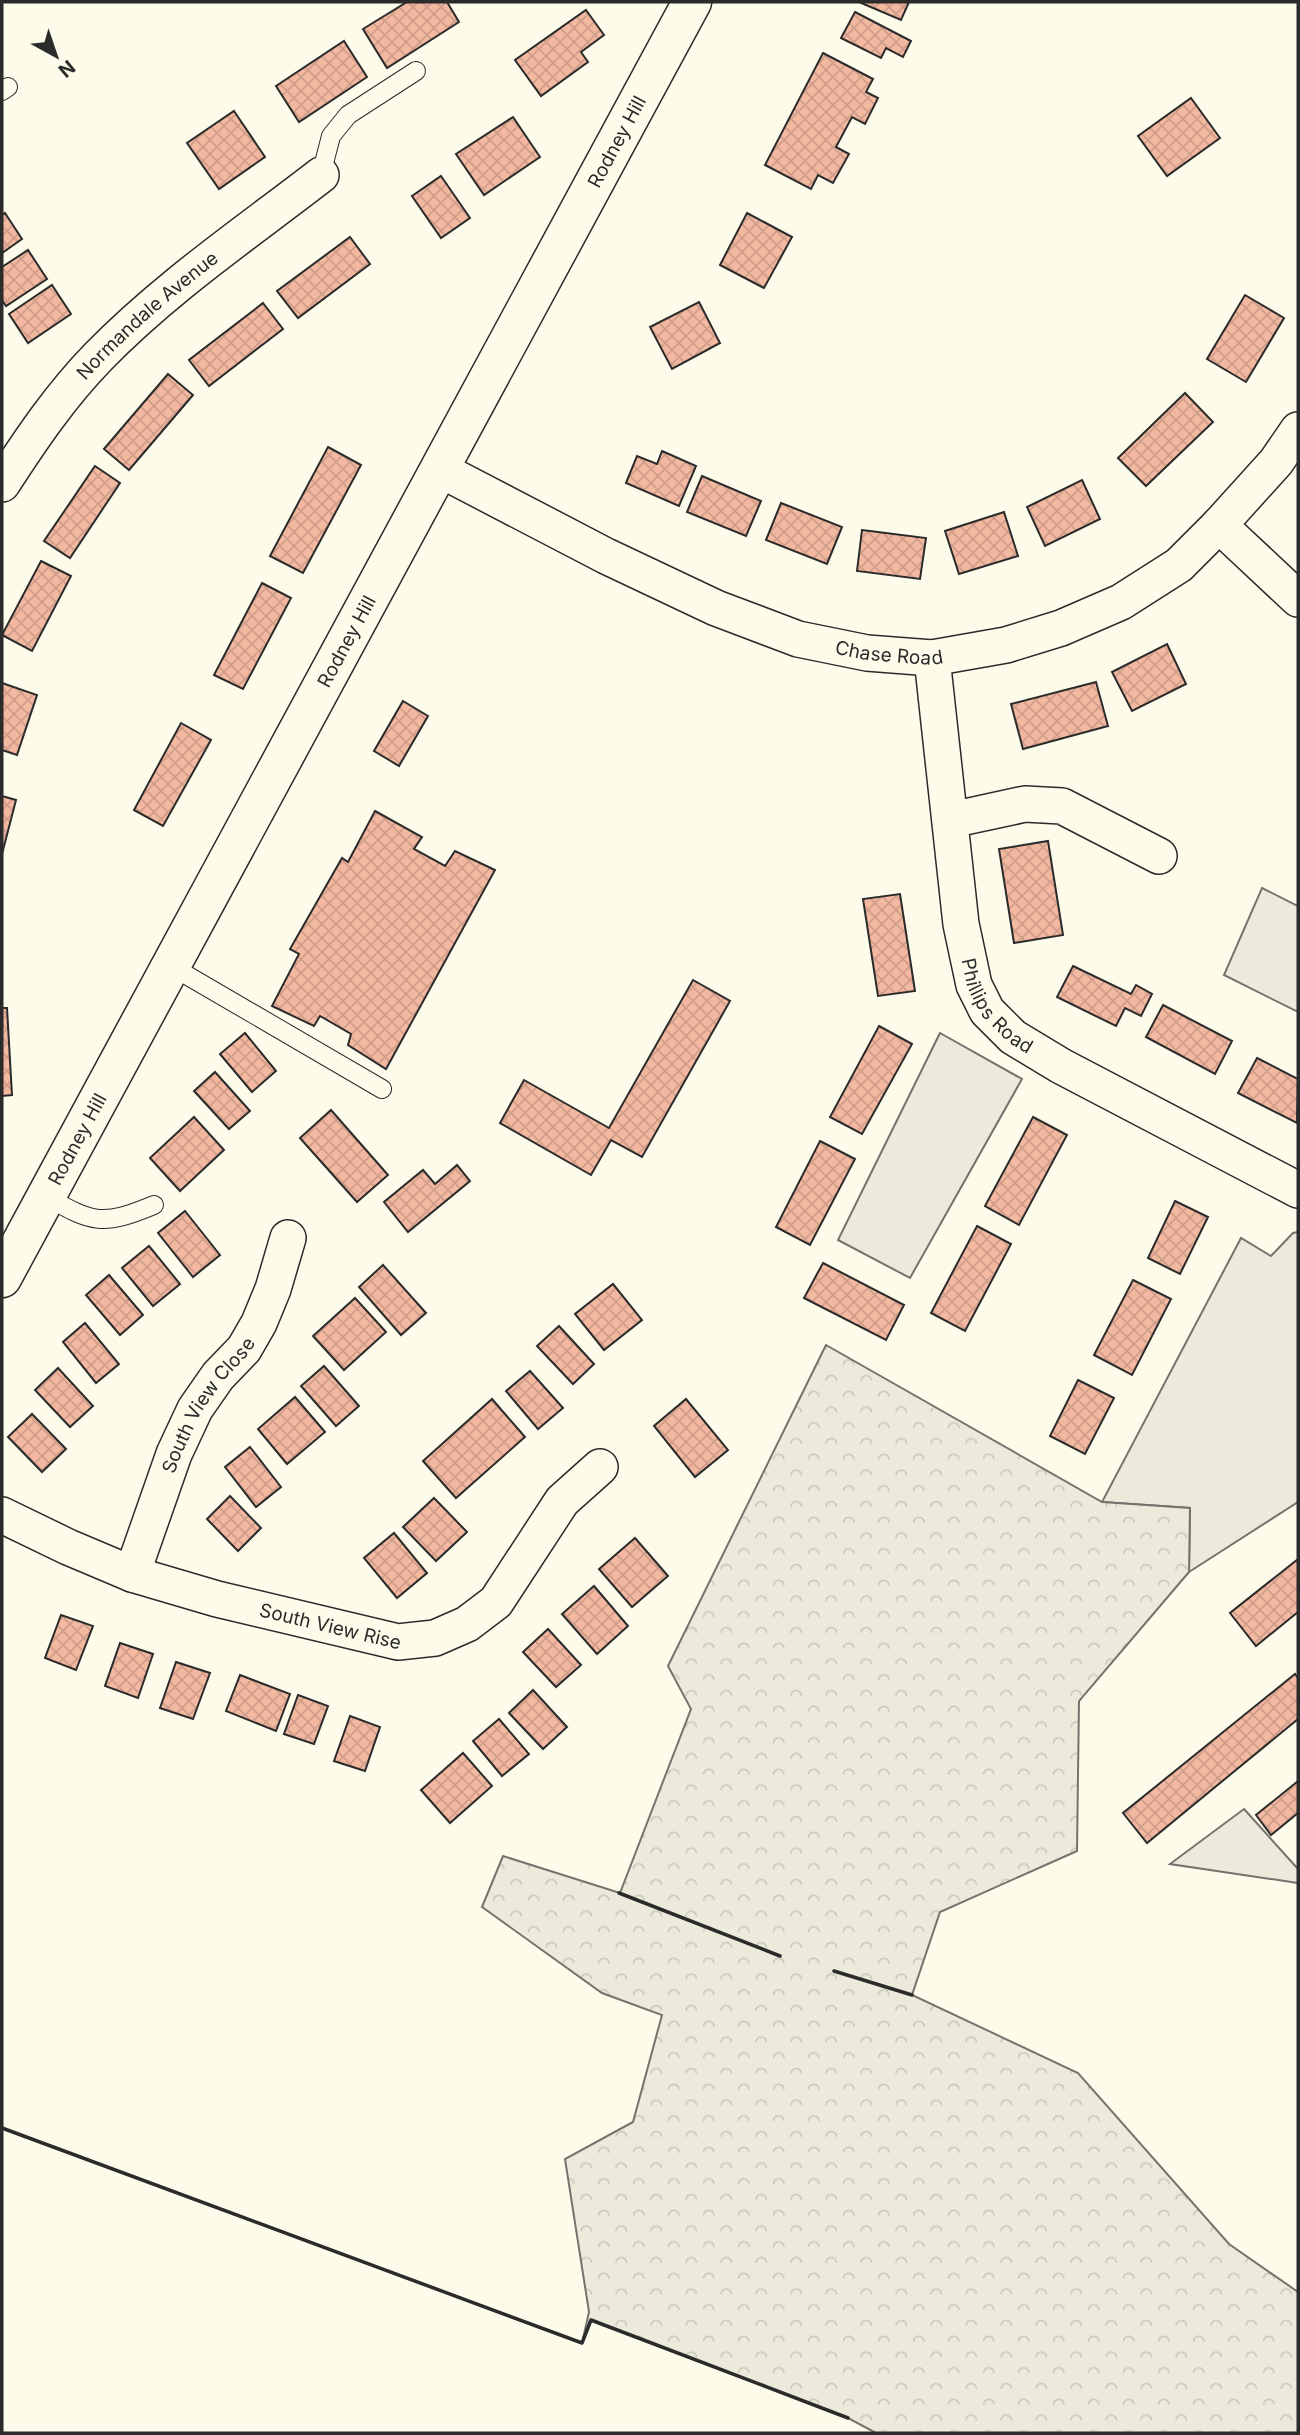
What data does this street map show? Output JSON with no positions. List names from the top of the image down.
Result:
{
  "streets": {
    "street": [
      "Rodney Hill",
      "Normandale Avenue",
      "Chase Road",
      "Phillips Road",
      "South View Close",
      "South View Rise"
    ]
  },
  "crossings": [
    ["Rodney Hill", "Chase Road"],
    ["Chase Road", "Phillips Road"],
    ["South View Close", "South View Rise"]
  ],
  "north": "bottom right"
}
